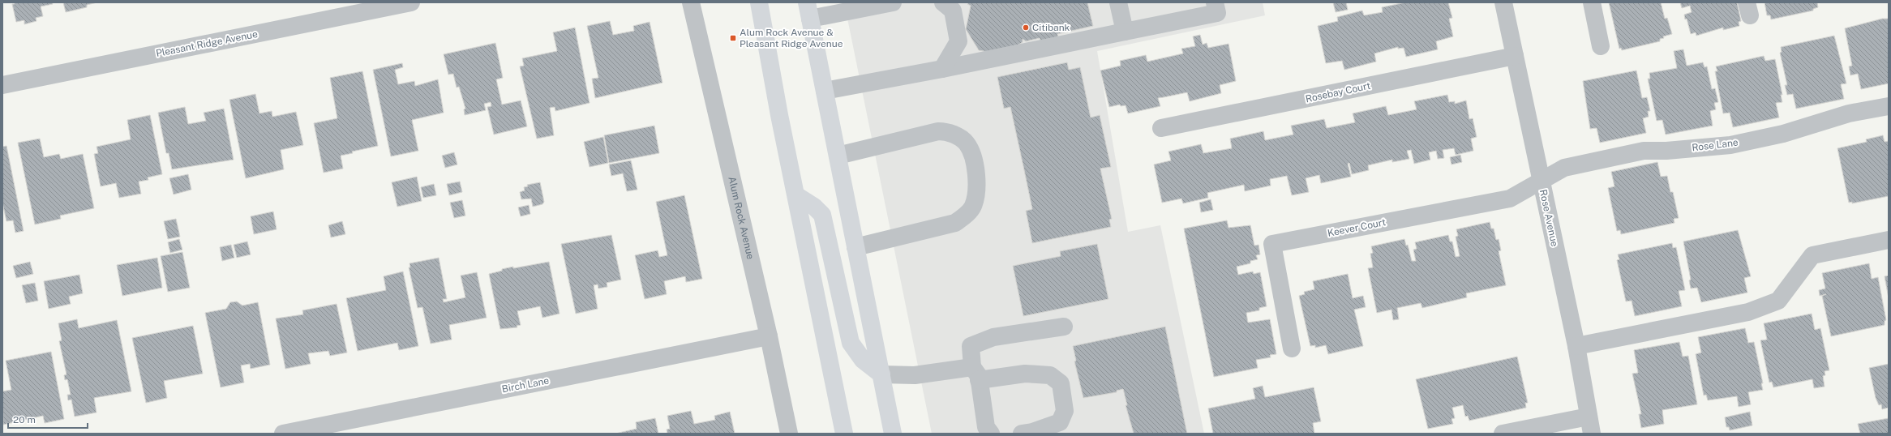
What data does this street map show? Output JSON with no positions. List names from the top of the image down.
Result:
{
  "streets": {
    "street": [
      "Pleasant Ridge Avenue",
      "Rosebay Court",
      "Rose Lane",
      "Alum Rock Avenue",
      "Rose Avenue",
      "Keever Court",
      "Birch Lane"
    ]
  },
  "crossings": [
    ["Rosebay Court", "Rose Avenue"],
    ["Rose Lane", "Rose Avenue"],
    ["Rose Lane", "Keever Court"],
    ["Alum Rock Avenue", "Birch Lane"],
    ["Rose Avenue", "Keever Court"]
  ],
  "places": {
    "other": ["Citibank"],
    "transit": ["Alum Rock Avenue & Pleasant Ridge Avenue"]
  },
  "scale_bar": "20 m"
}
